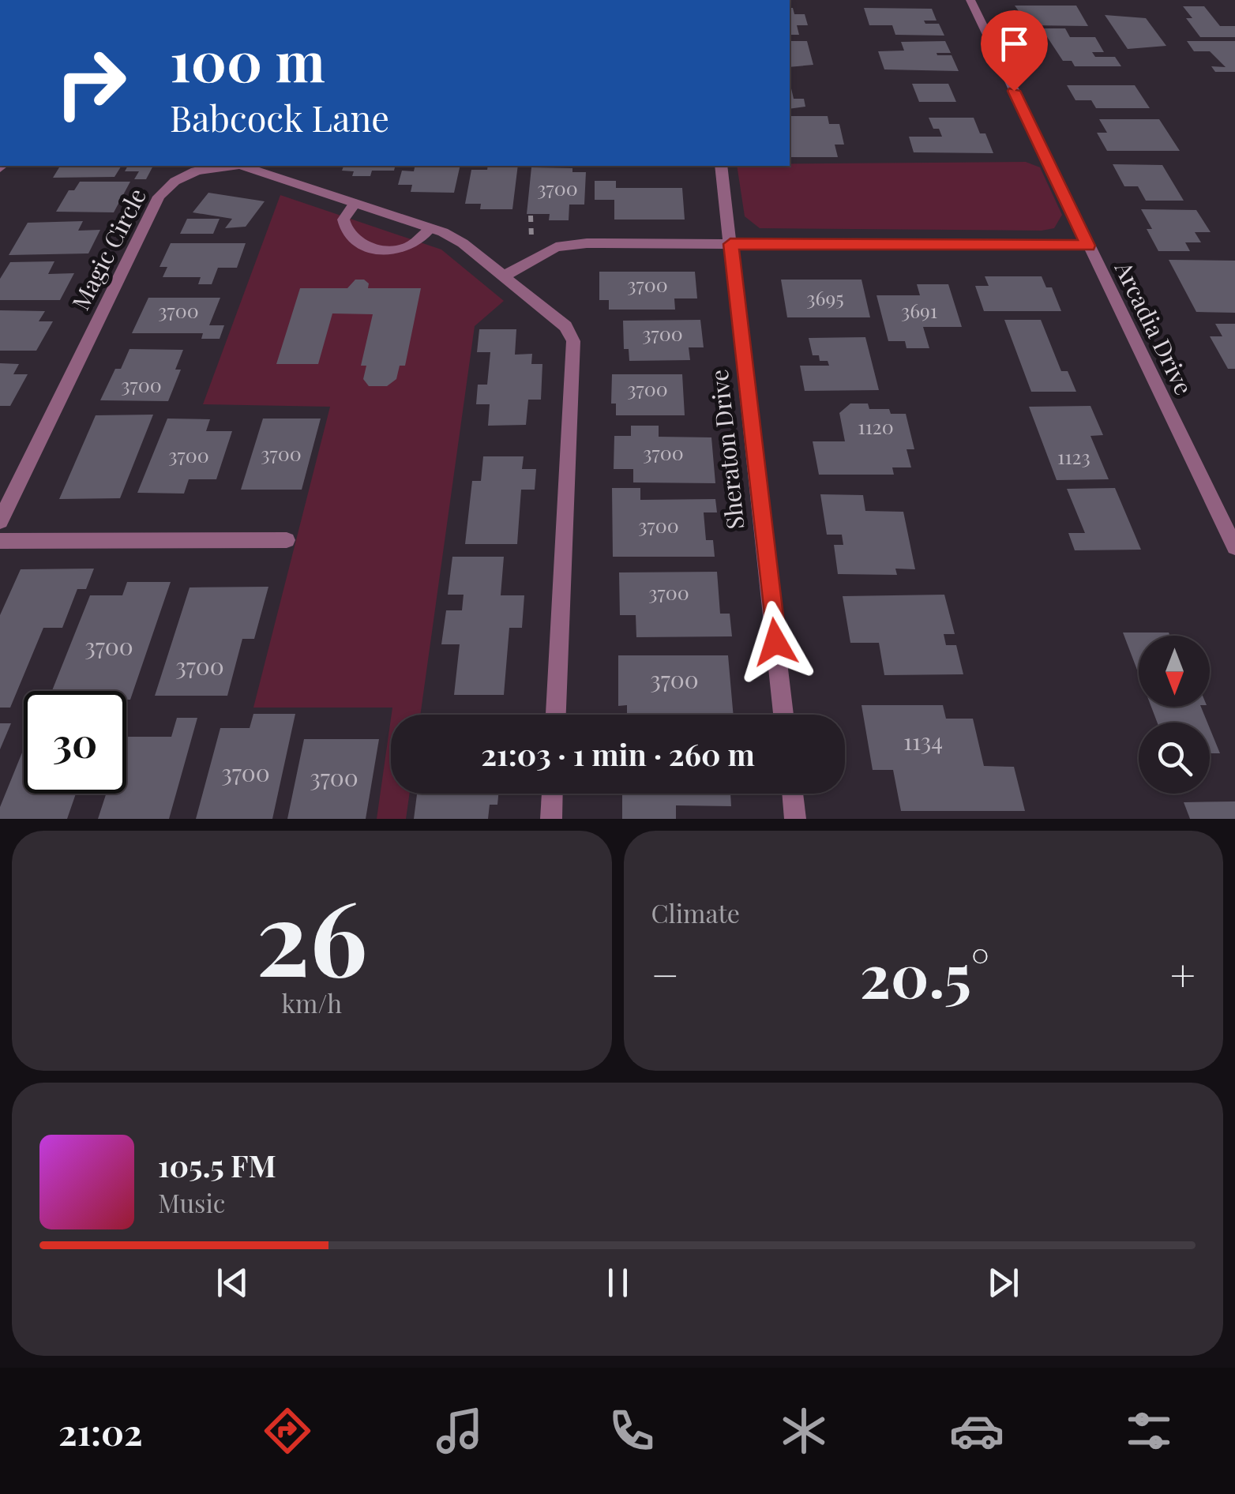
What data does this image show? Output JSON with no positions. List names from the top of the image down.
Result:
{
  "streets": {
    "street": ["Magic Circle", "Arcadia Drive", "Sheraton Drive"]
  },
  "house_numbers": [
    "3700",
    "3700",
    "3695",
    "3700",
    "3691",
    "3700",
    "3700",
    "3700",
    "1120",
    "3700",
    "3700",
    "3700",
    "1123",
    "3700",
    "3700",
    "3700",
    "3700",
    "3700",
    "1134",
    "3700",
    "3700"
  ],
  "north": "bottom",
  "page": {
    "turn": ["100 m", "Babcock Lane"],
    "limit": "30",
    "trip": "21:03 · 1 min · 260 m",
    "tile": [
      ["26", "km/h"],
      "Climate"
    ],
    "heat": ["−", "20.5°", "+"],
    "song": ["105.5 FM", "Music"],
    "tabs": "21:02"
  }
}
